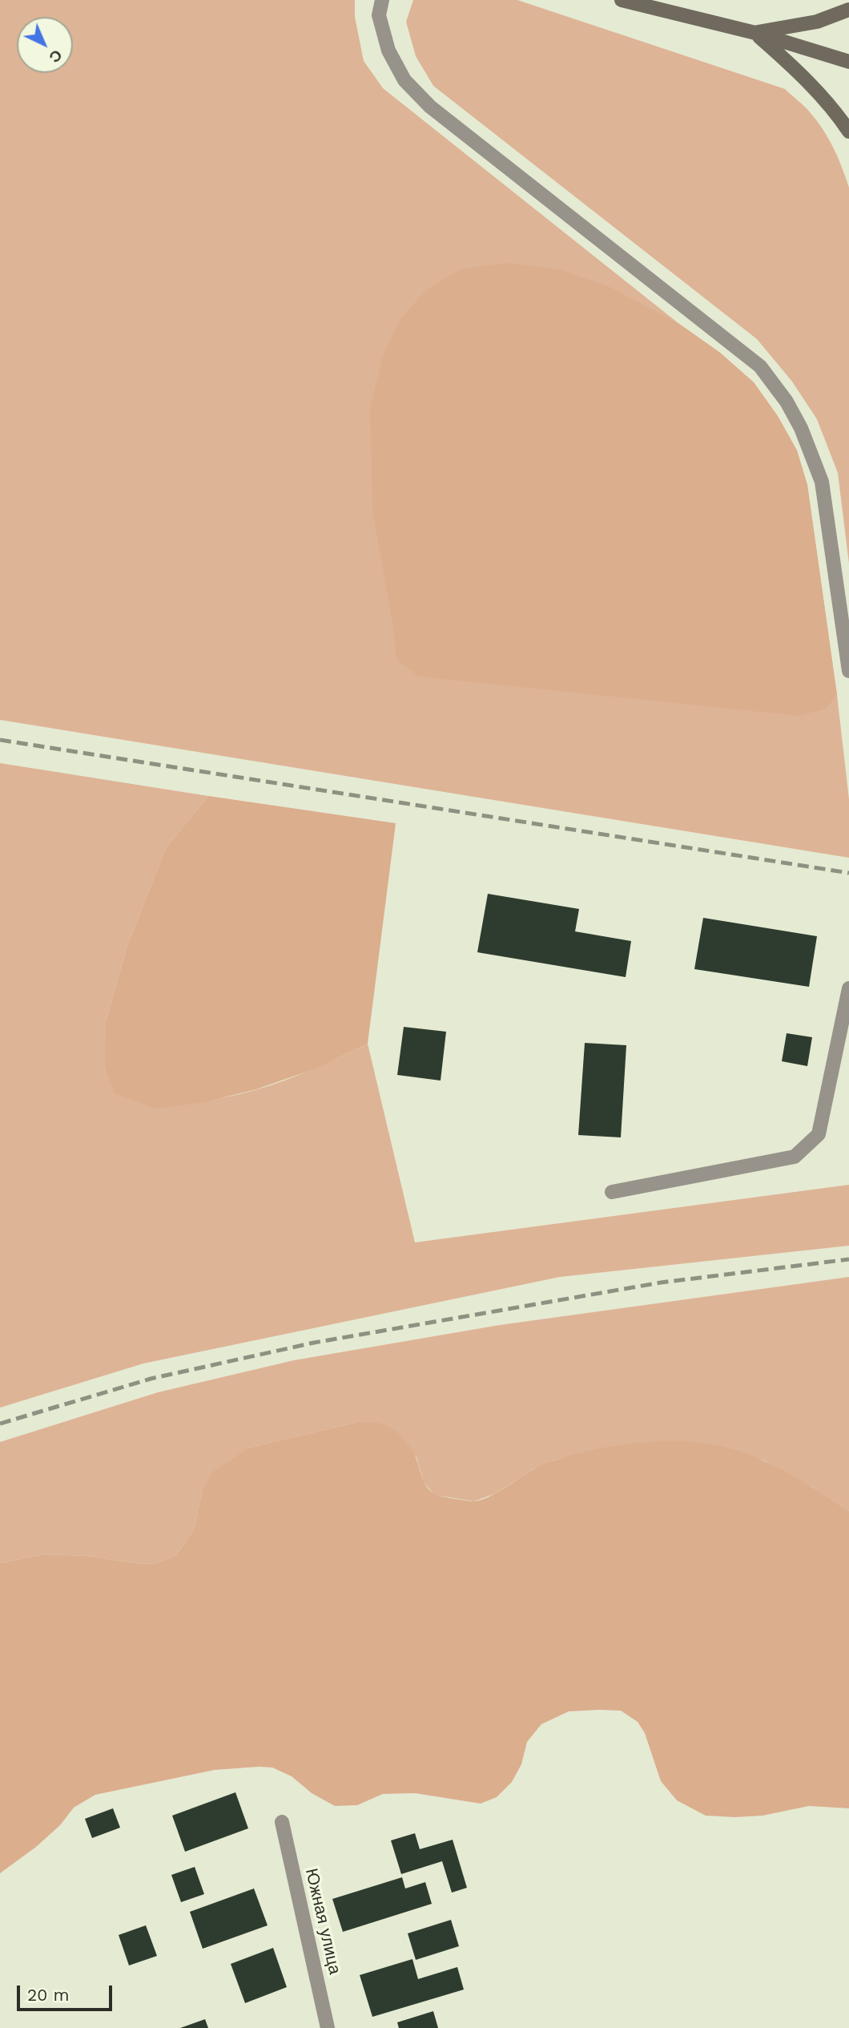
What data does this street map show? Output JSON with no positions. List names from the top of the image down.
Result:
{
  "streets": {
    "street": ["Южная улица"]
  },
  "scale_bar": "20 m",
  "north": "bottom right"
}
